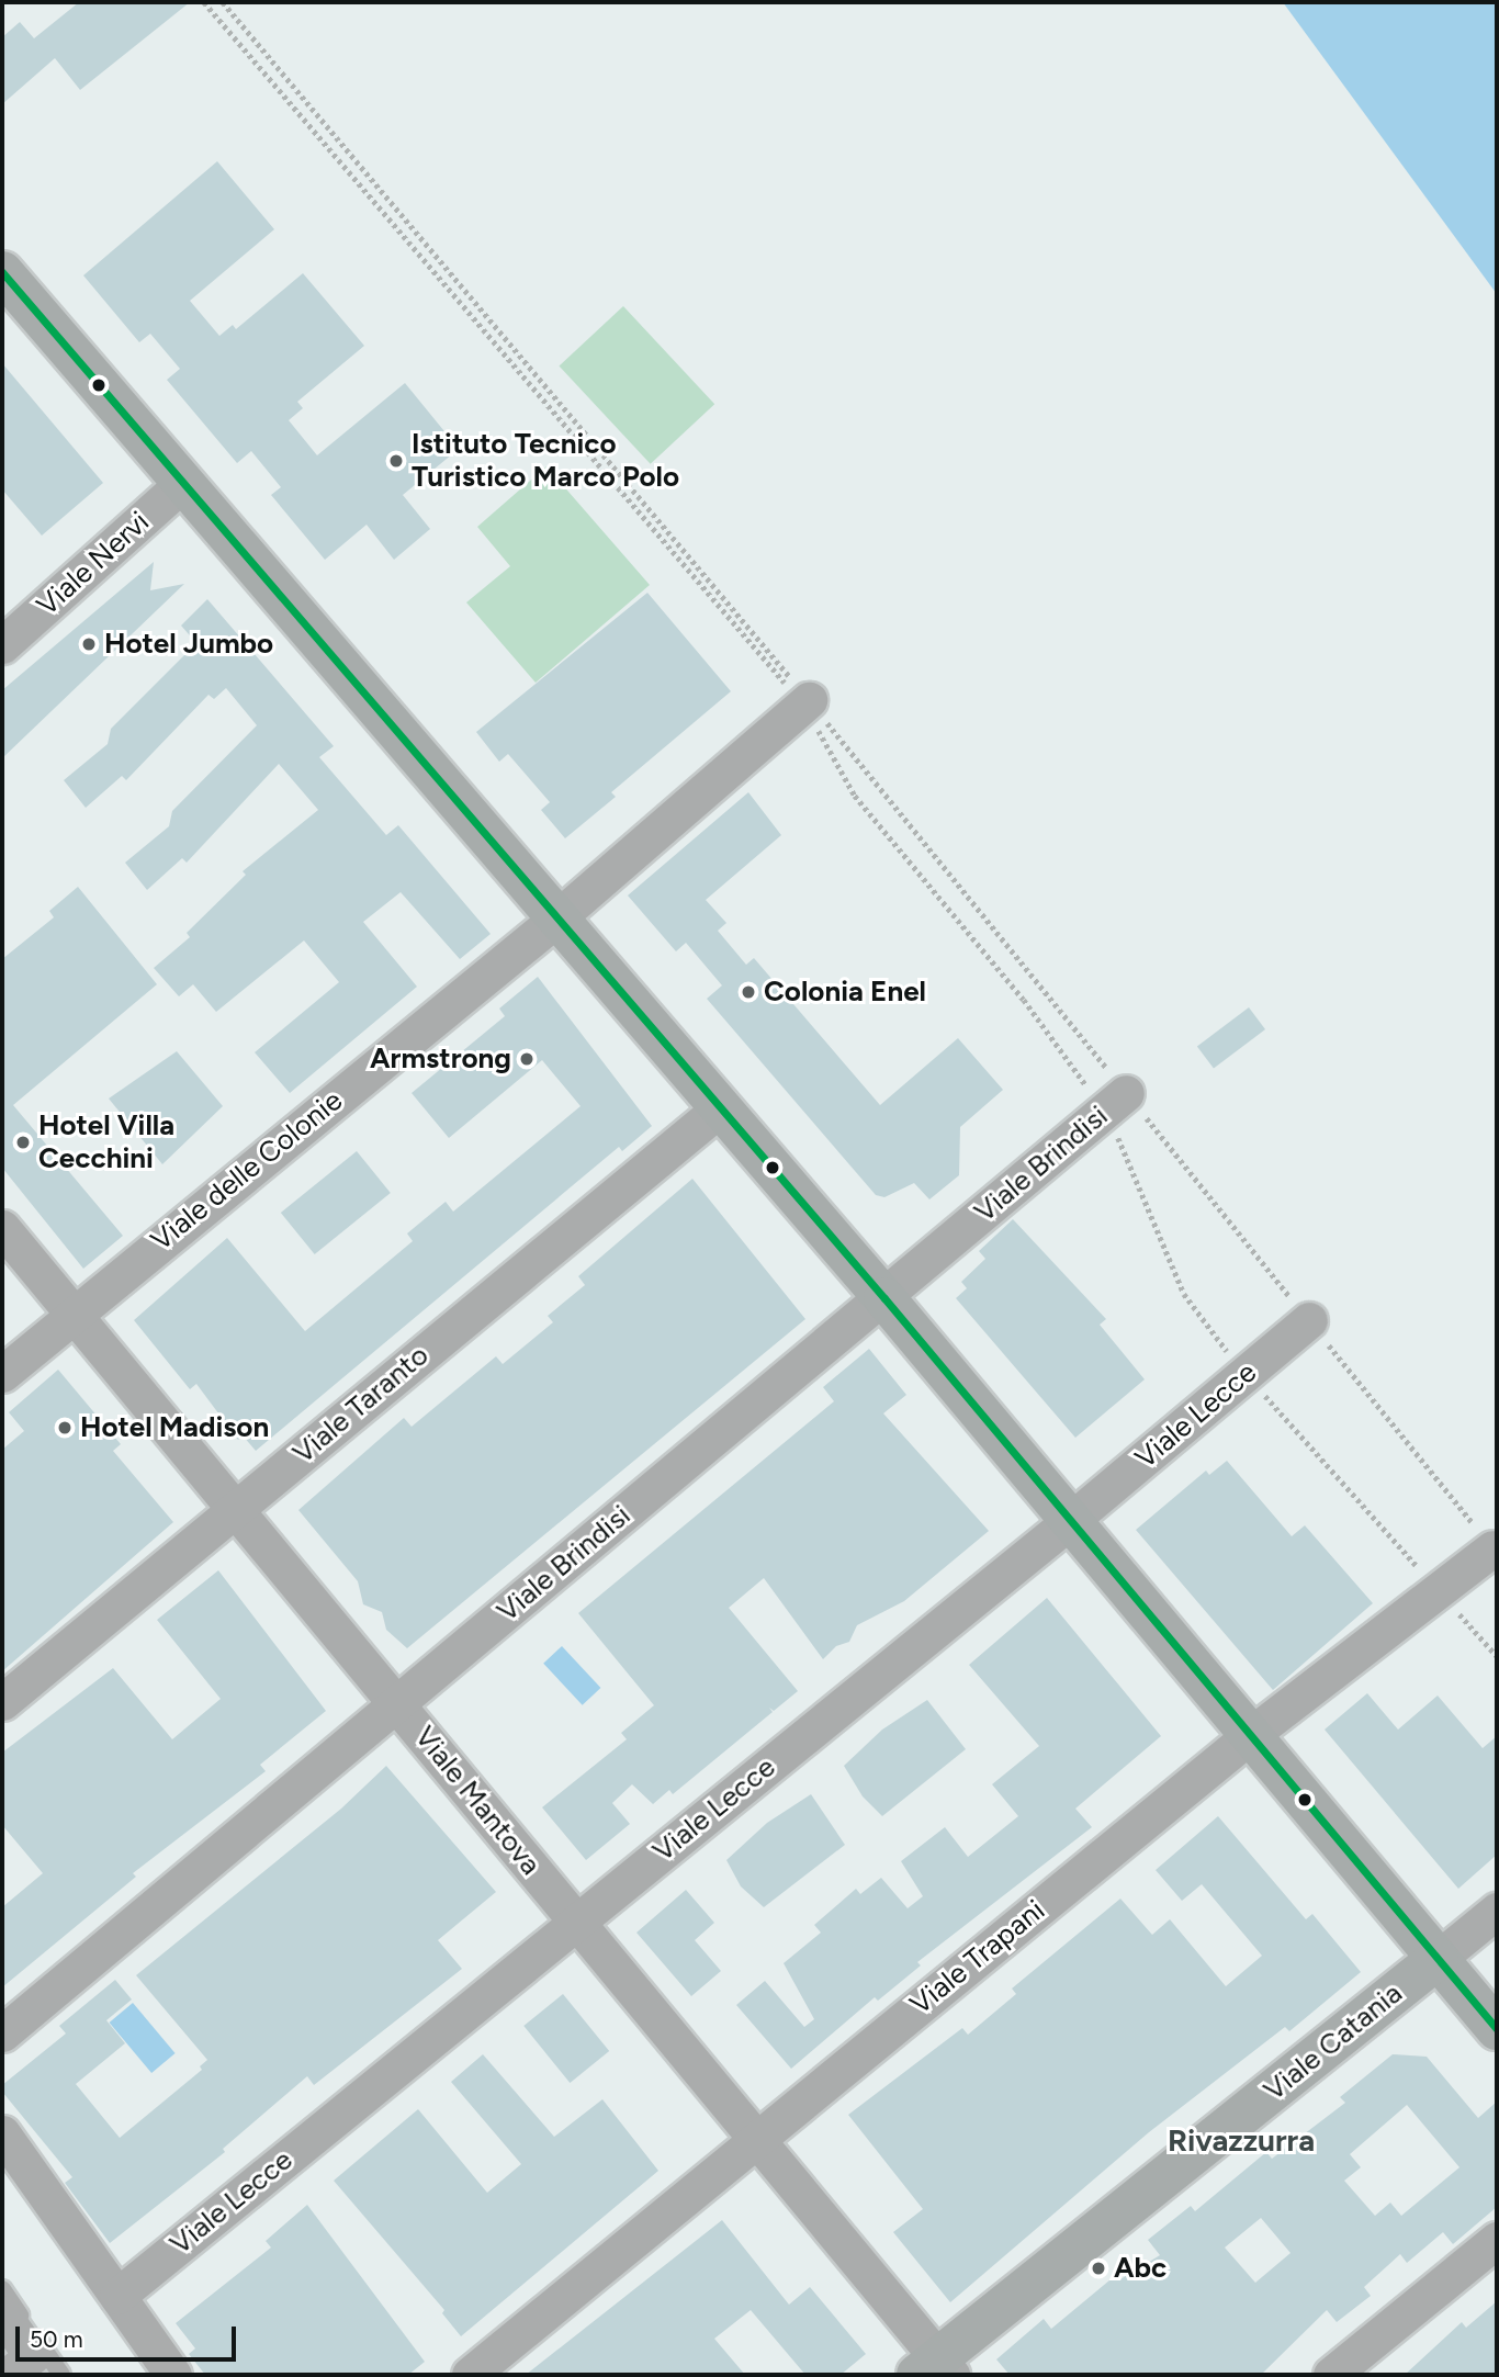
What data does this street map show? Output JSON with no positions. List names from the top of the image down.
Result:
{
  "streets": {
    "street": [
      "Viale Nervi",
      "Viale Brindisi",
      "Viale delle Colonie",
      "Viale Taranto",
      "Viale Lecce",
      "Viale Mantova",
      "Viale Trapani",
      "Viale Catania"
    ]
  },
  "crossings": [
    ["Viale Brindisi", "Viale Mantova"],
    ["Viale delle Colonie", "Viale Mantova"],
    ["Viale Taranto", "Viale Mantova"],
    ["Viale Lecce", "Viale Mantova"],
    ["Viale Mantova", "Viale Trapani"],
    ["Viale Mantova", "Viale Catania"]
  ],
  "districts": ["Rivazzurra"],
  "places": [
    "Istituto Tecnico Turistico Marco Polo",
    "Hotel Jumbo",
    "Colonia Enel",
    "Armstrong",
    "Hotel Villa Cecchini",
    "Hotel Madison",
    "Abc"
  ],
  "scale_bar": "50 m"
}
